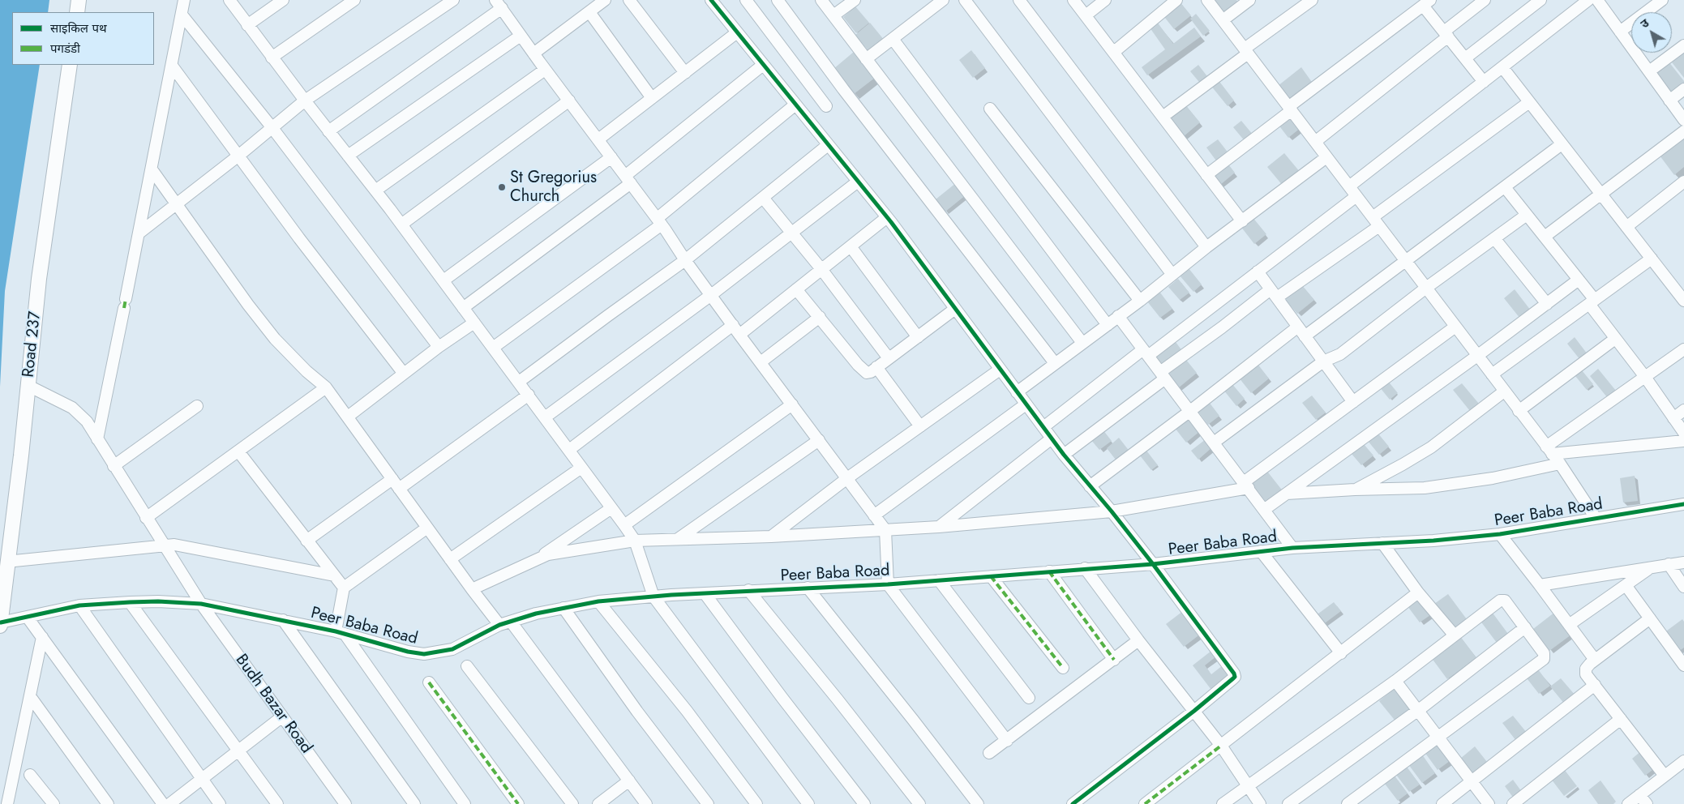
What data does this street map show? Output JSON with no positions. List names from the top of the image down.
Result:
{
  "streets": {
    "street": ["Road 237", "Peer Baba Road", "Budh Bazar Road"]
  },
  "crossings": [
    ["Road 237", "Peer Baba Road"],
    ["Road 237", "Budh Bazar Road"],
    ["Peer Baba Road", "Budh Bazar Road"]
  ],
  "places": ["St Gregorius Church"],
  "legend": ["साइकिल पथ", "पगडंडी"],
  "north": "top left"
}
